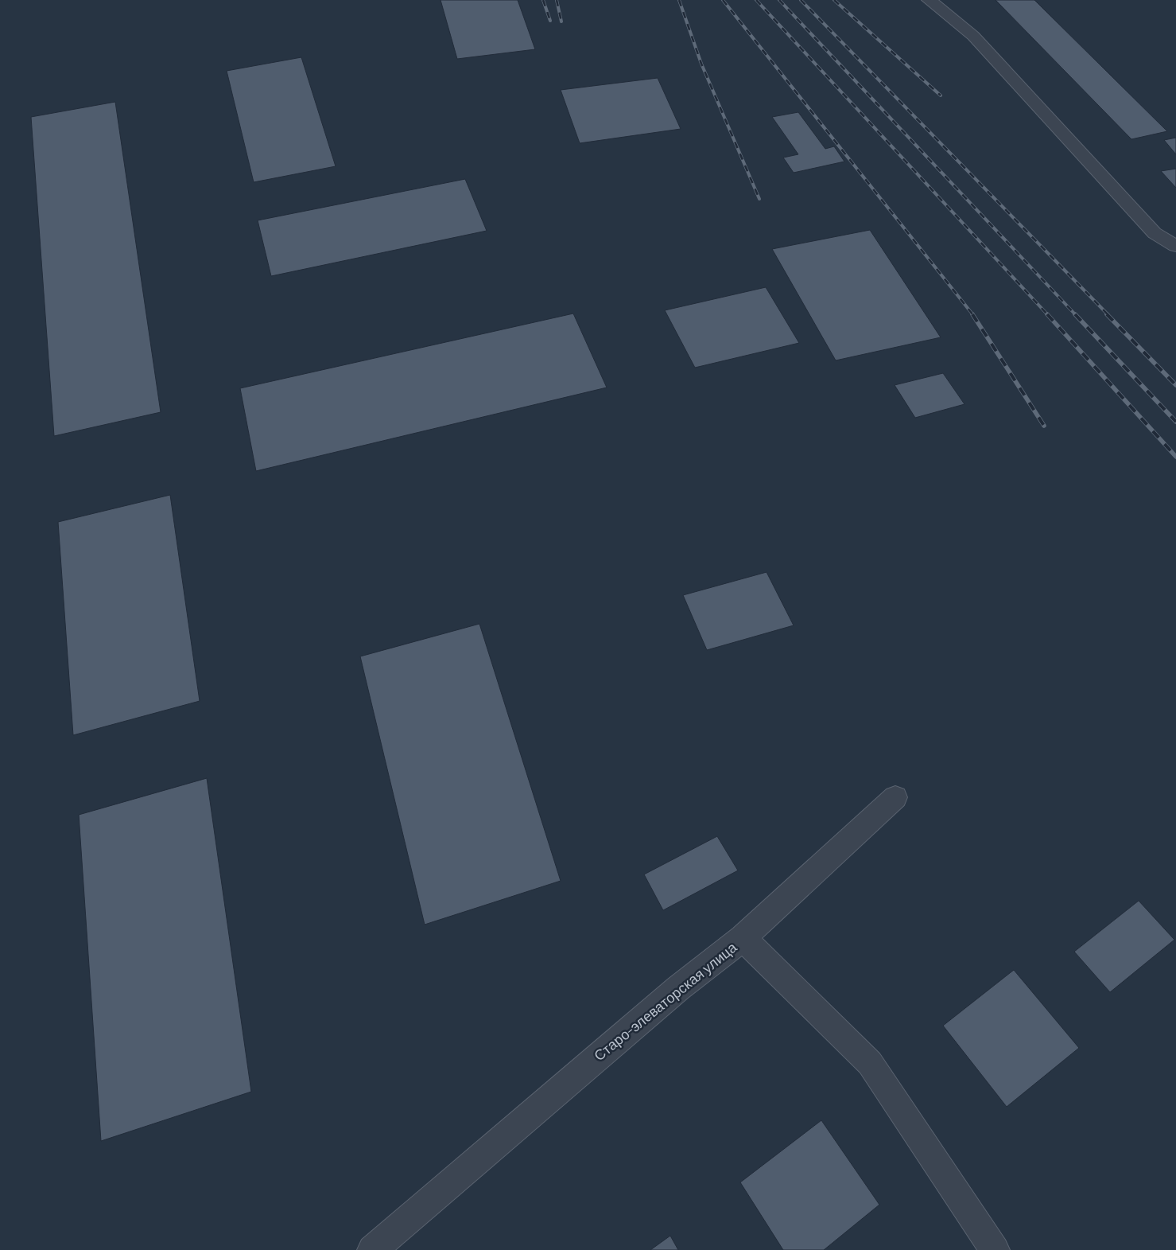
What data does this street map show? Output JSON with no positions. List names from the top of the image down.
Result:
{
  "streets": {
    "street": ["Старо-элеваторская улица"]
  }
}
